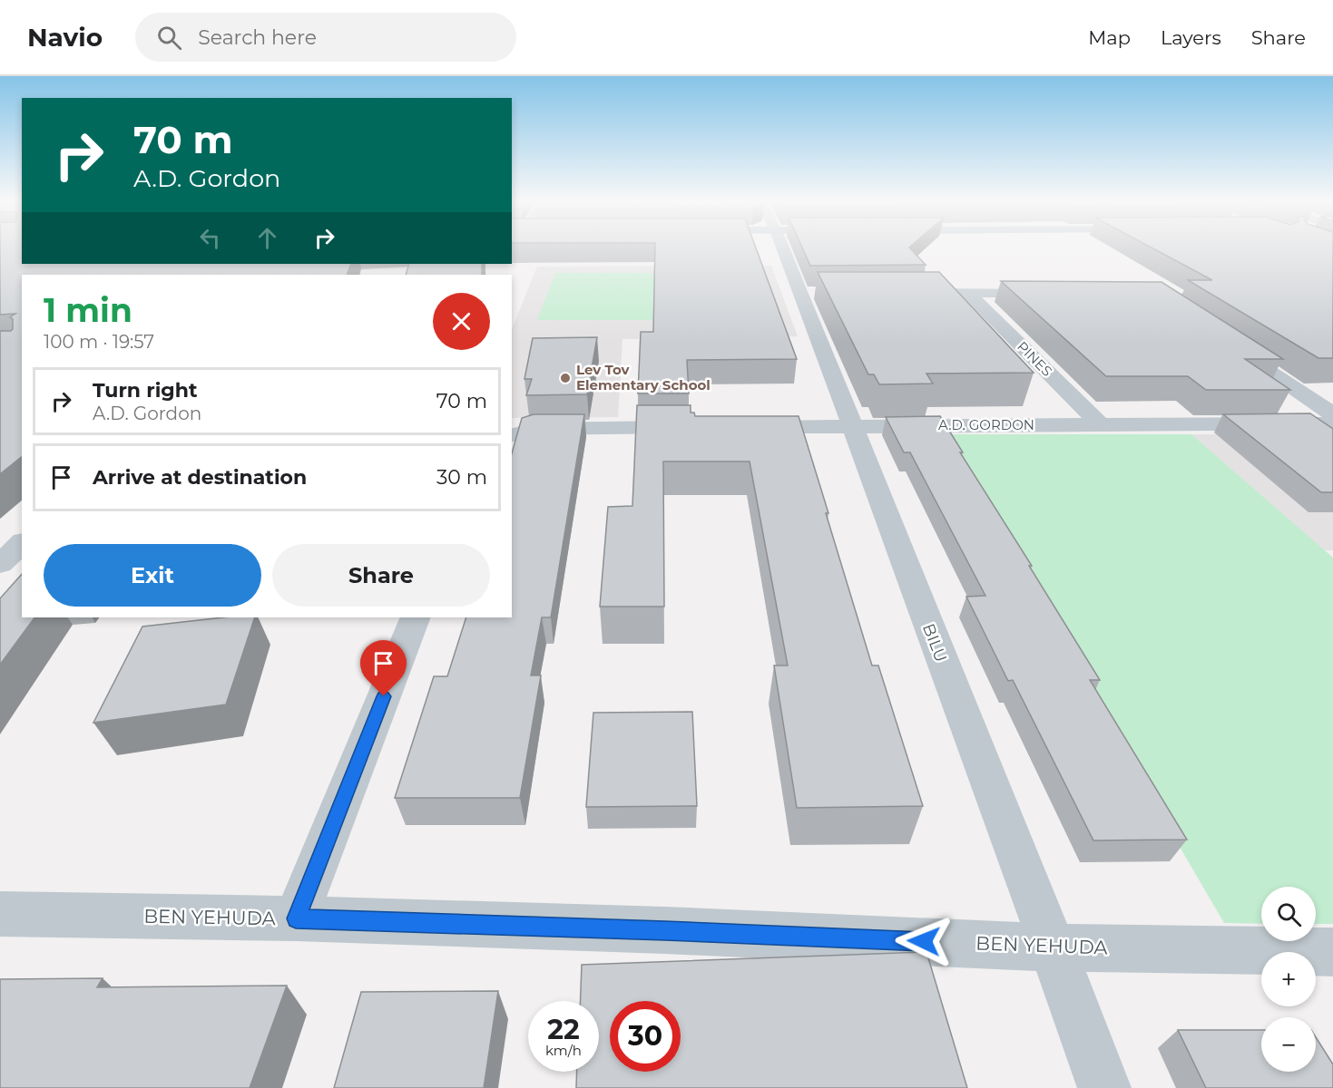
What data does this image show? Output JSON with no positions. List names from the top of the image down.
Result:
{
  "streets": {
    "street": [
      "PINES",
      "A.D. GORDON",
      "BILU",
      "BEN YEHUDA"
    ]
  },
  "crossings": [
    ["PINES", "A.D. GORDON"],
    ["A.D. GORDON", "BILU"],
    ["BILU", "BEN YEHUDA"]
  ],
  "places": ["Lev Tov Elementary School"],
  "page": {
    "header": "Navio",
    "search": "Search here",
    "nav": ["Map", "Layers", "Share"],
    "turn": ["70 m", "A.D. Gordon"],
    "heading": ["1 min", "100 m · 19:57"],
    "list": [
      {
        "name": "Turn right",
        "note": "A.D. Gordon",
        "value": "70 m"
      },
      {
        "name": "Arrive at destination",
        "value": "30 m"
      }
    ],
    "buttons": ["Exit", "Share"],
    "map_buttons": ["+", "−"],
    "speed": "22 km/h",
    "limit": "30"
  }
}
